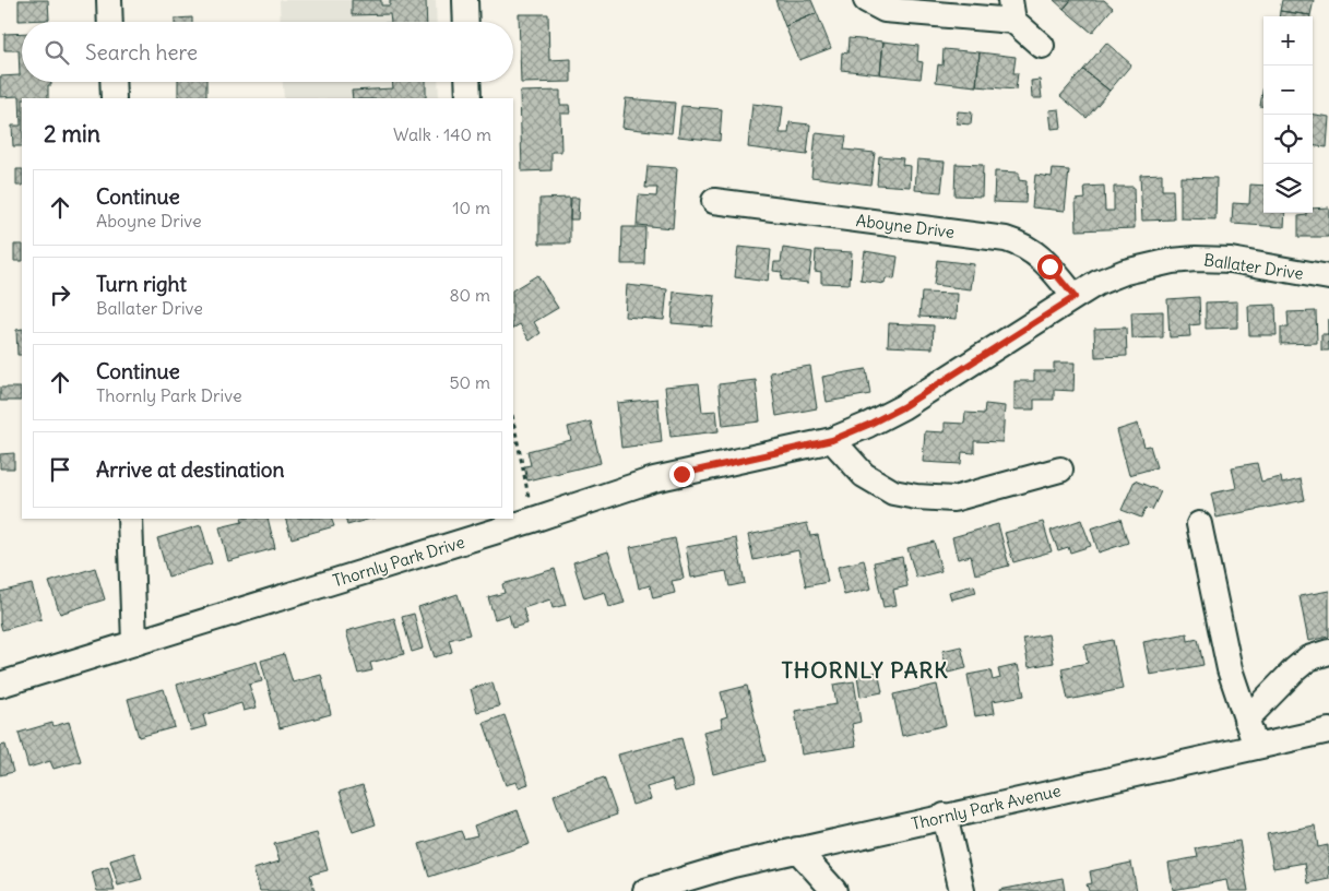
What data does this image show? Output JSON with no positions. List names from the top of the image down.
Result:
{
  "streets": {
    "street": [
      "Aboyne Drive",
      "Ballater Drive",
      "Thornly Park Drive",
      "Thornly Park Avenue"
    ]
  },
  "crossings": [
    ["Aboyne Drive", "Ballater Drive"],
    ["Ballater Drive", "Thornly Park Drive"]
  ],
  "districts": ["THORNLY PARK"],
  "page": {
    "map_buttons": ["+", "−"],
    "search": "Search here",
    "heading": ["2 min", "Walk · 140 m"],
    "list": [
      ["Continue", "Aboyne Drive", "10 m"],
      ["Turn right", "Ballater Drive", "80 m"],
      ["Continue", "Thornly Park Drive", "50 m"],
      "Arrive at destination"
    ]
  }
}
